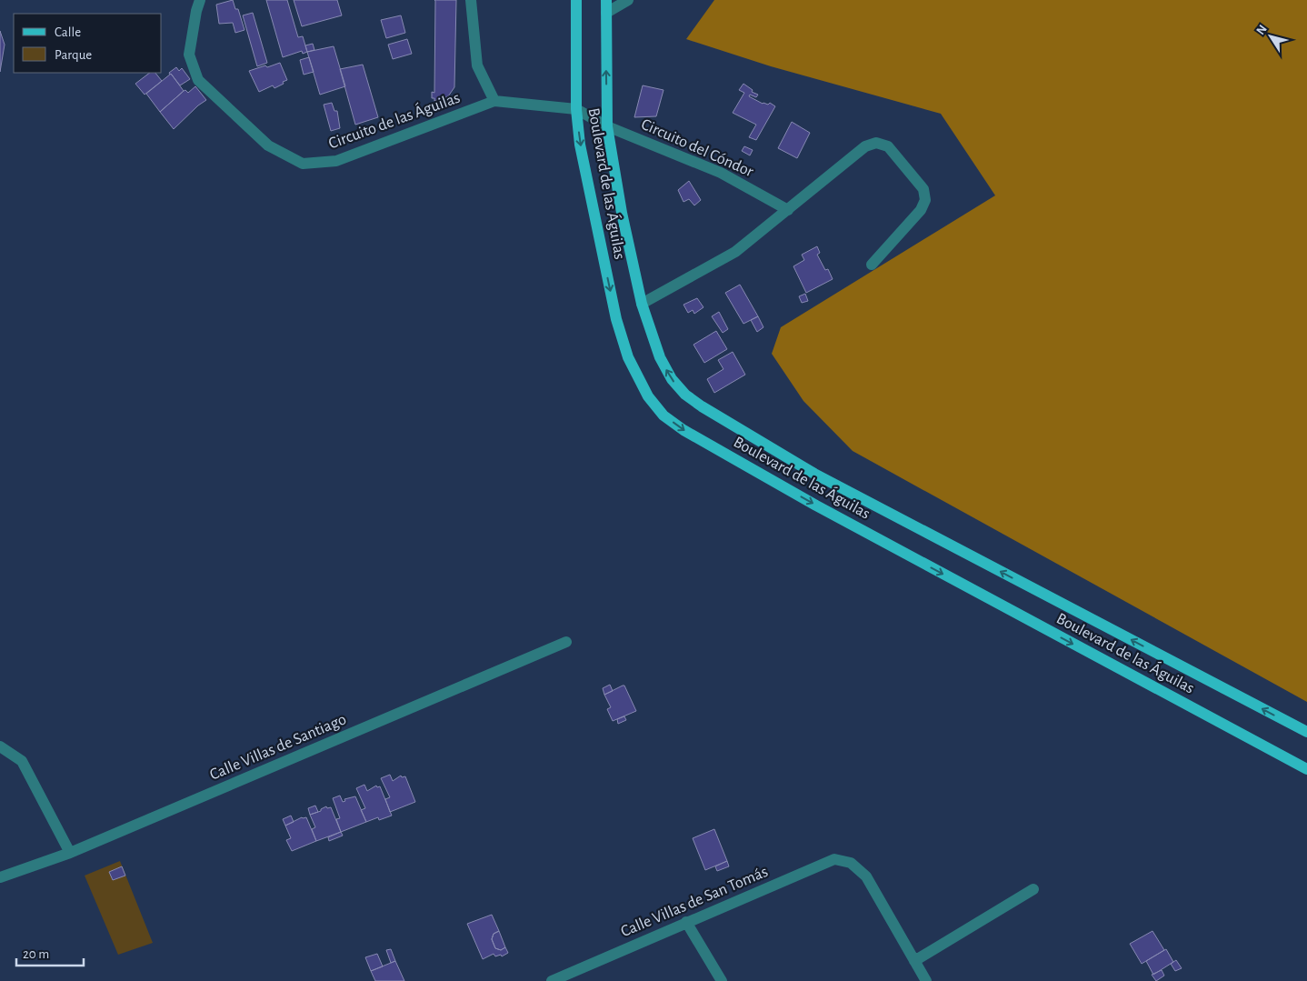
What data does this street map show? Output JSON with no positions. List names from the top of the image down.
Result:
{
  "streets": {
    "main road": ["Boulevard de las Águilas"],
    "street": [
      "Circuito de las Águilas",
      "Circuito del Cóndor",
      "Calle Villas de Santiago",
      "Calle Villas de San Tomás"
    ]
  },
  "crossings": [
    ["Circuito de las Águilas", "Circuito del Cóndor"],
    ["Circuito de las Águilas", "Boulevard de las Águilas"],
    ["Circuito del Cóndor", "Boulevard de las Águilas"]
  ],
  "legend": ["Calle", "Parque"],
  "scale_bar": "20 m",
  "north": "top left"
}
